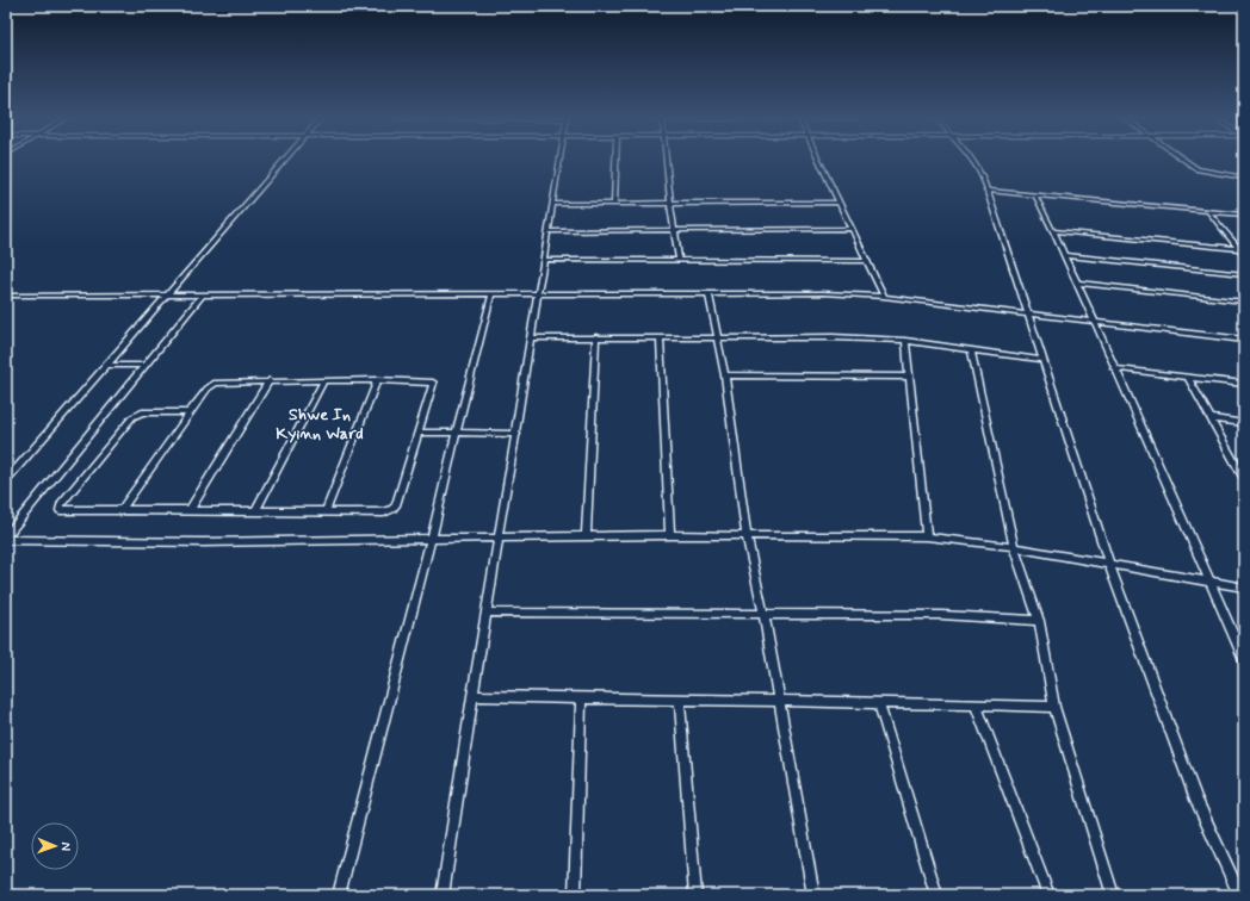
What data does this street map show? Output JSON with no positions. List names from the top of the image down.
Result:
{
  "districts": ["Shwe In Kyinn Ward"],
  "north": "right"
}
